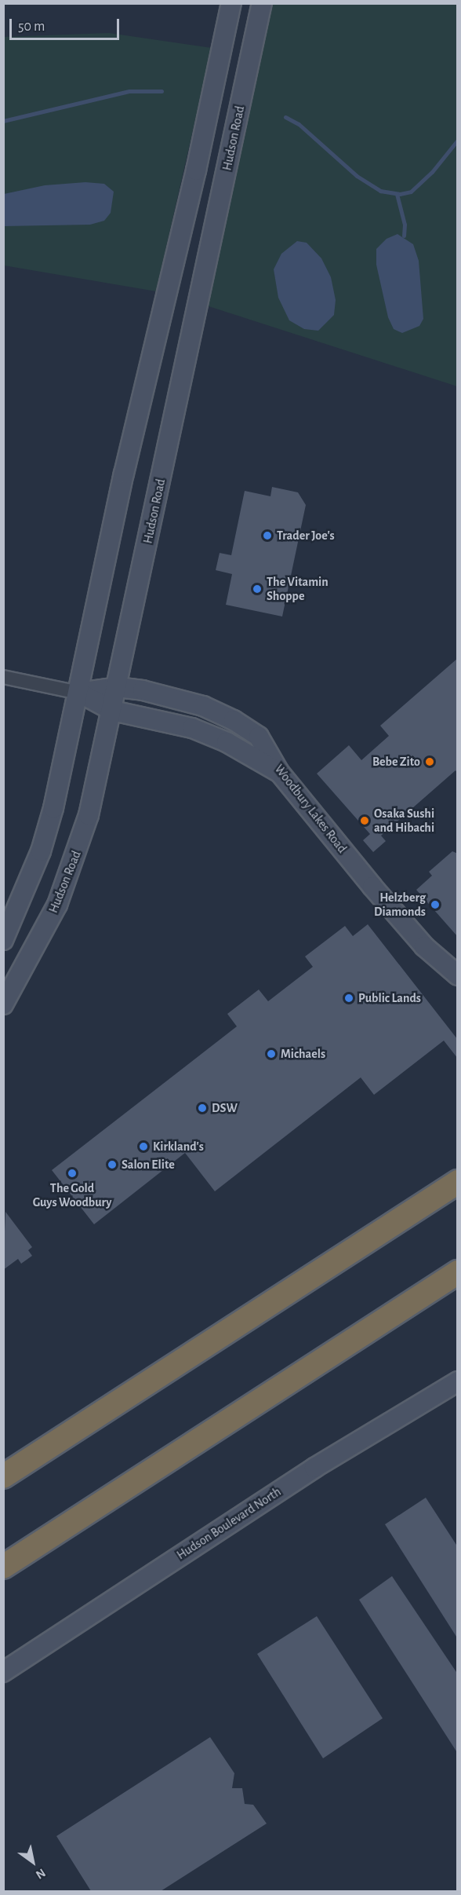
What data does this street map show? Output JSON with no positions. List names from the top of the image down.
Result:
{
  "streets": {
    "street": ["Hudson Road", "Woodbury Lakes Road", "Hudson Boulevard North"]
  },
  "crossings": [
    ["Hudson Road", "Woodbury Lakes Road"]
  ],
  "places": [
    "Trader Joe's",
    "The Vitamin Shoppe",
    "Bebe Zito",
    "Osaka Sushi and Hibachi",
    "Helzberg Diamonds",
    "Public Lands",
    "Michaels",
    "DSW",
    "Kirkland's",
    "Salon Elite",
    "The Gold Guys Woodbury"
  ],
  "scale_bar": "50 m",
  "north": "bottom right"
}
